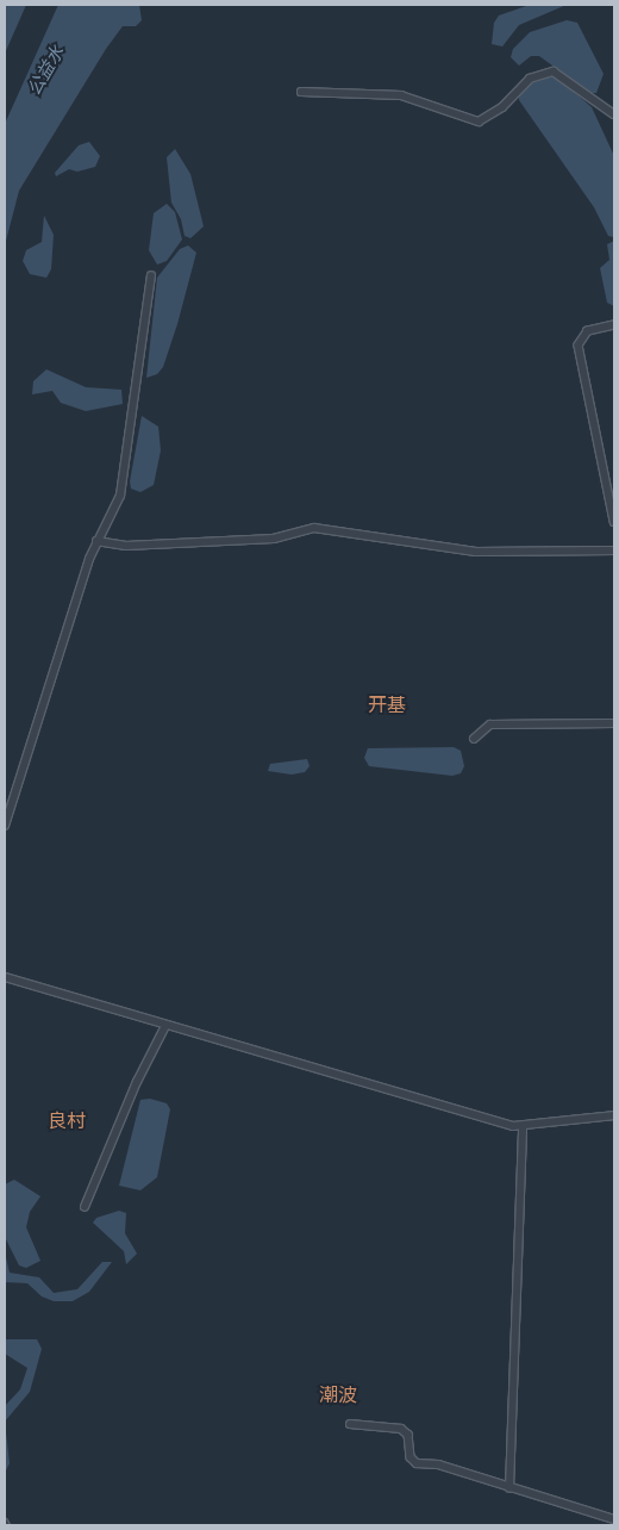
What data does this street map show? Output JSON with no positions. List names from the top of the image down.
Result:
{
  "districts": ["开基", "良村", "潮波"],
  "water": ["公益水"]
}
